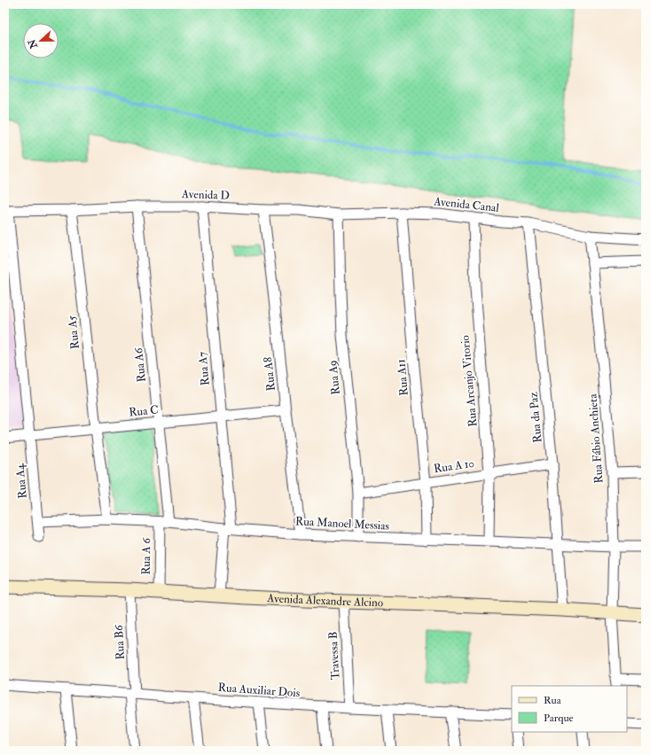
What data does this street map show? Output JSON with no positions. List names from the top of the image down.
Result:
{
  "streets": {
    "street": [
      "Avenida D",
      "Avenida Canal",
      "Rua A5",
      "Rua A6",
      "Rua A7",
      "Rua A8",
      "Rua A9",
      "Rua A11",
      "Rua Arcanjo Vitorio",
      "Rua C",
      "Rua da Paz",
      "Rua Fábio Anchieta",
      "Rua A 10",
      "Rua A4",
      "Rua Manoel Messias",
      "Rua A 6",
      "Avenida Alexandre Alcino",
      "Rua B6",
      "Travessa B",
      "Rua Auxiliar Dois"
    ]
  },
  "crossings": [
    ["Avenida D", "Avenida Canal"],
    ["Avenida D", "Rua A5"],
    ["Avenida D", "Rua A6"],
    ["Avenida D", "Rua A7"],
    ["Avenida D", "Rua A8"],
    ["Avenida D", "Rua A9"],
    ["Avenida Canal", "Rua A9"],
    ["Avenida Canal", "Rua A11"],
    ["Avenida Canal", "Rua Arcanjo Vitorio"],
    ["Avenida Canal", "Rua da Paz"],
    ["Rua A5", "Rua C"],
    ["Rua A5", "Rua Manoel Messias"],
    ["Rua A6", "Rua C"],
    ["Rua A6", "Rua Manoel Messias"],
    ["Rua A6", "Rua A 6"],
    ["Rua A7", "Rua C"],
    ["Rua A7", "Rua Manoel Messias"],
    ["Rua A7", "Avenida Alexandre Alcino"],
    ["Rua A8", "Rua C"],
    ["Rua A8", "Rua Manoel Messias"],
    ["Rua A9", "Rua A 10"],
    ["Rua A9", "Rua Manoel Messias"],
    ["Rua A11", "Rua A 10"],
    ["Rua A11", "Rua Manoel Messias"],
    ["Rua Arcanjo Vitorio", "Rua A 10"],
    ["Rua Arcanjo Vitorio", "Rua Manoel Messias"],
    ["Rua C", "Rua A4"],
    ["Rua da Paz", "Rua A 10"],
    ["Rua da Paz", "Rua Manoel Messias"],
    ["Rua da Paz", "Avenida Alexandre Alcino"],
    ["Rua Fábio Anchieta", "Rua Manoel Messias"],
    ["Rua Fábio Anchieta", "Avenida Alexandre Alcino"],
    ["Rua A4", "Rua Manoel Messias"],
    ["Rua Manoel Messias", "Rua A 6"],
    ["Rua A 6", "Avenida Alexandre Alcino"],
    ["Avenida Alexandre Alcino", "Rua B6"],
    ["Avenida Alexandre Alcino", "Travessa B"],
    ["Rua B6", "Rua Auxiliar Dois"],
    ["Travessa B", "Rua Auxiliar Dois"]
  ],
  "legend": ["Rua", "Parque"],
  "north": "left"
}
